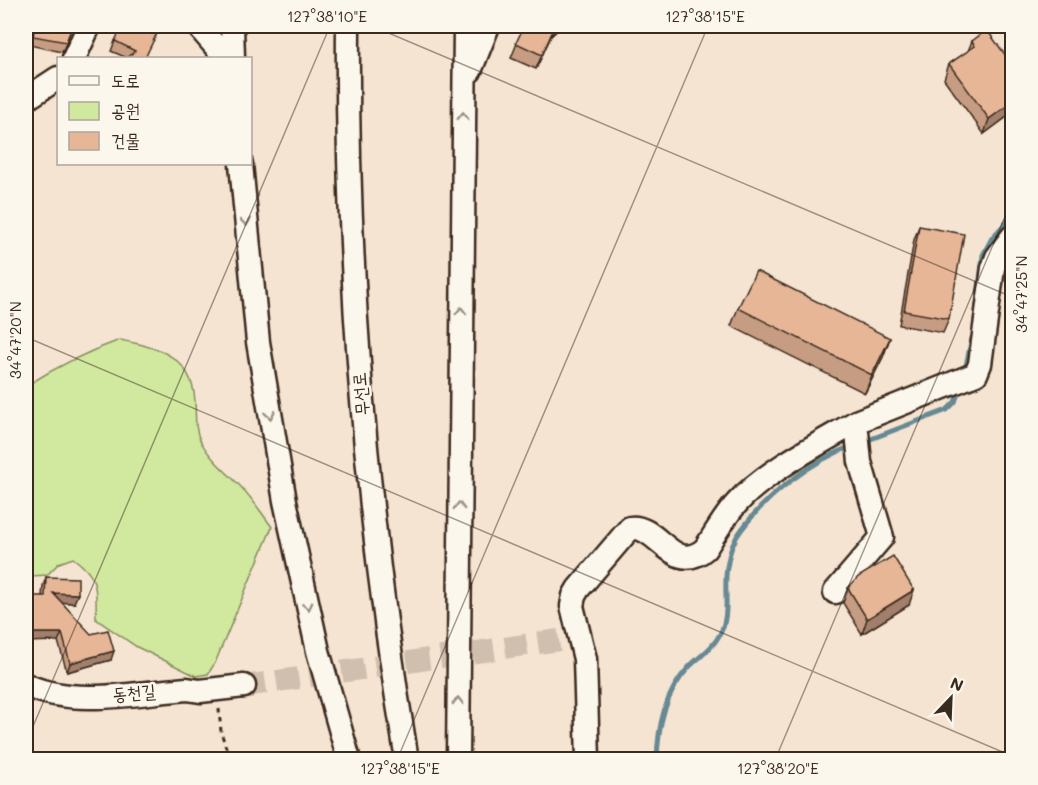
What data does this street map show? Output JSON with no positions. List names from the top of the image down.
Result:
{
  "streets": {
    "street": ["무선로", "동천길"]
  },
  "legend": ["도로", "공원", "건물"],
  "north": "top right",
  "coordinates": [
    "127°38'10\"E",
    "127°38'15\"E",
    "34°47'25\"N",
    "34°47'20\"N",
    "127°38'20\"E"
  ]
}
